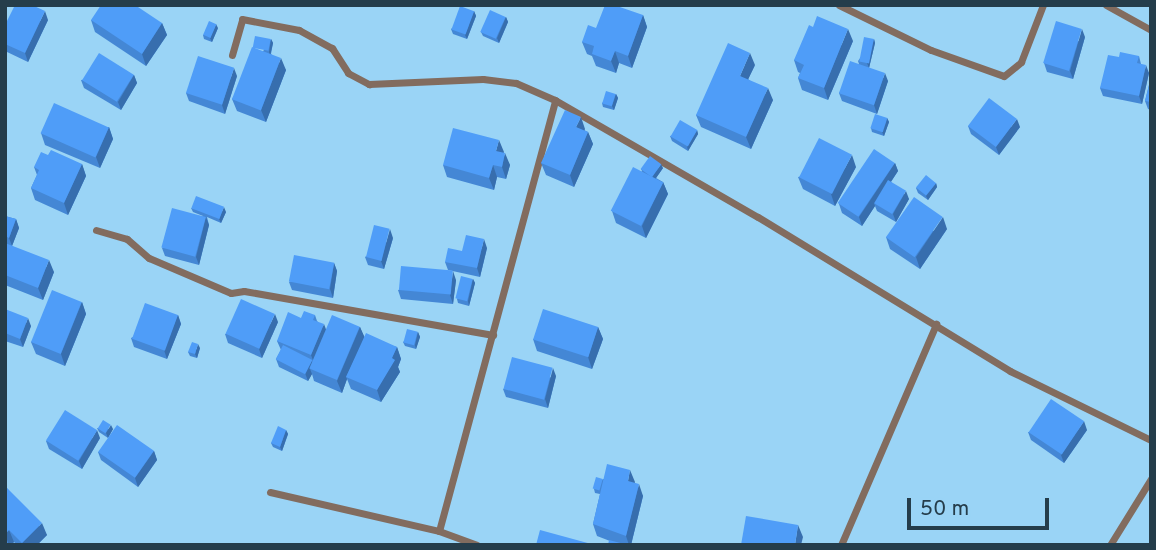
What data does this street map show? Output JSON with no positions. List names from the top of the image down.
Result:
{
  "scale_bar": "50 m"
}
